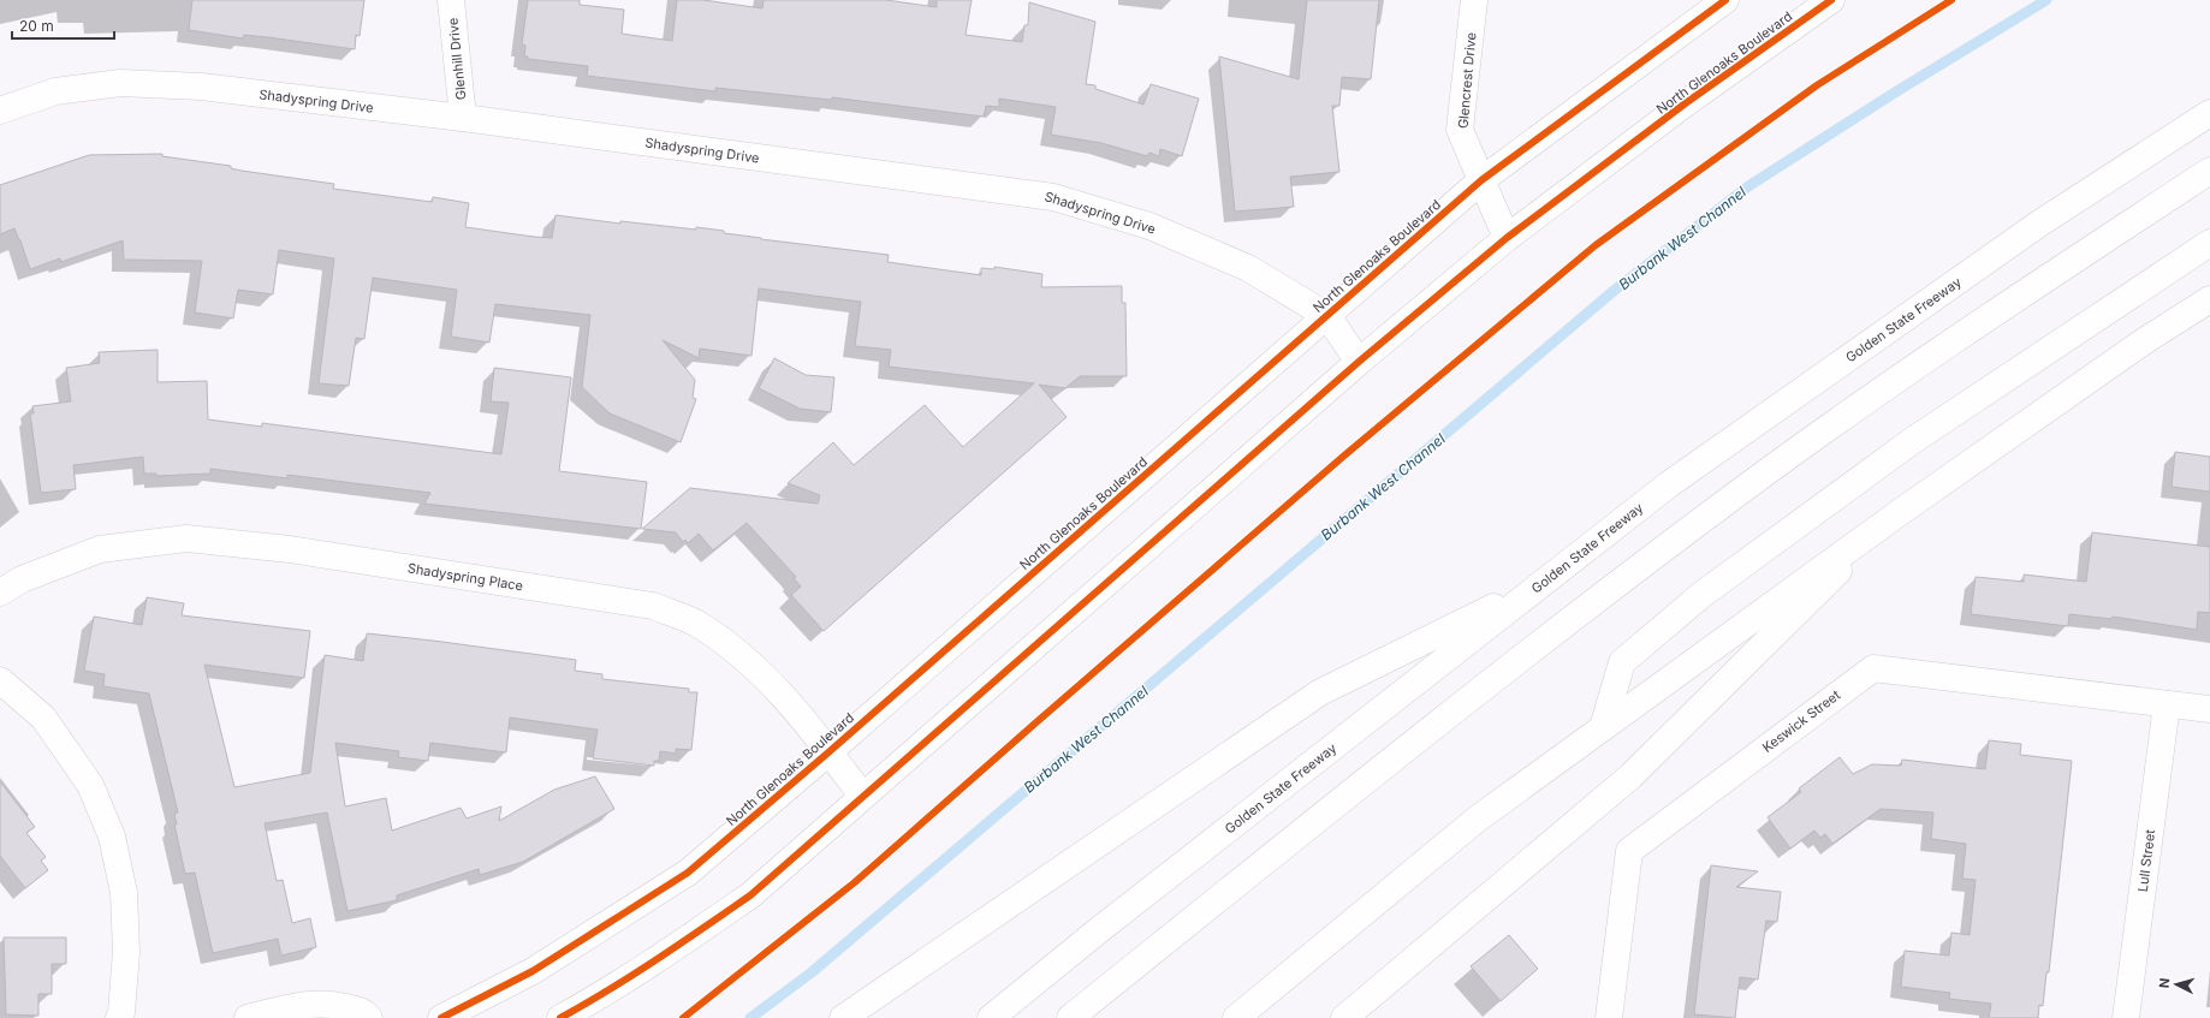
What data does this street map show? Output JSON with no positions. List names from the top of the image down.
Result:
{
  "streets": {
    "main road": [
      "Glenhill Drive",
      "North Glenoaks Boulevard",
      "Glencrest Drive",
      "Shadyspring Drive",
      "Golden State Freeway",
      "Shadyspring Place",
      "Keswick Street",
      "Lull Street"
    ]
  },
  "crossings": [
    ["Glenhill Drive", "Shadyspring Drive"],
    ["North Glenoaks Boulevard", "Glencrest Drive"],
    ["North Glenoaks Boulevard", "Shadyspring Drive"],
    ["North Glenoaks Boulevard", "Shadyspring Place"],
    ["Keswick Street", "Lull Street"]
  ],
  "water": ["Burbank West Channel"],
  "scale_bar": "20 m",
  "north": "left"
}
